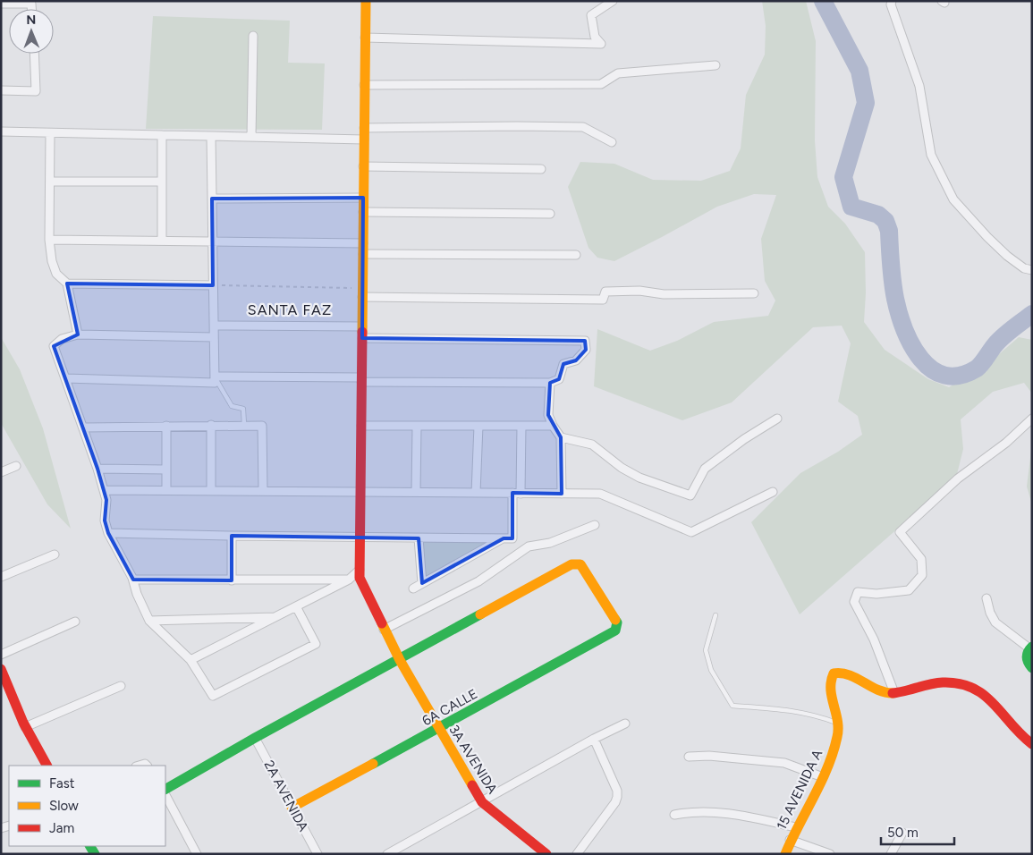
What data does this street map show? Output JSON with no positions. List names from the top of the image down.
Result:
{
  "streets": {
    "street": [
      "6A CALLE",
      "3A AVENIDA",
      "15 AVENIDA A",
      "2A AVENIDA"
    ]
  },
  "crossings": [
    ["6A CALLE", "3A AVENIDA"],
    ["6A CALLE", "2A AVENIDA"]
  ],
  "districts": ["SANTA FAZ"],
  "legend": ["Fast", "Slow", "Jam"],
  "scale_bar": "50 m",
  "north": "top"
}
